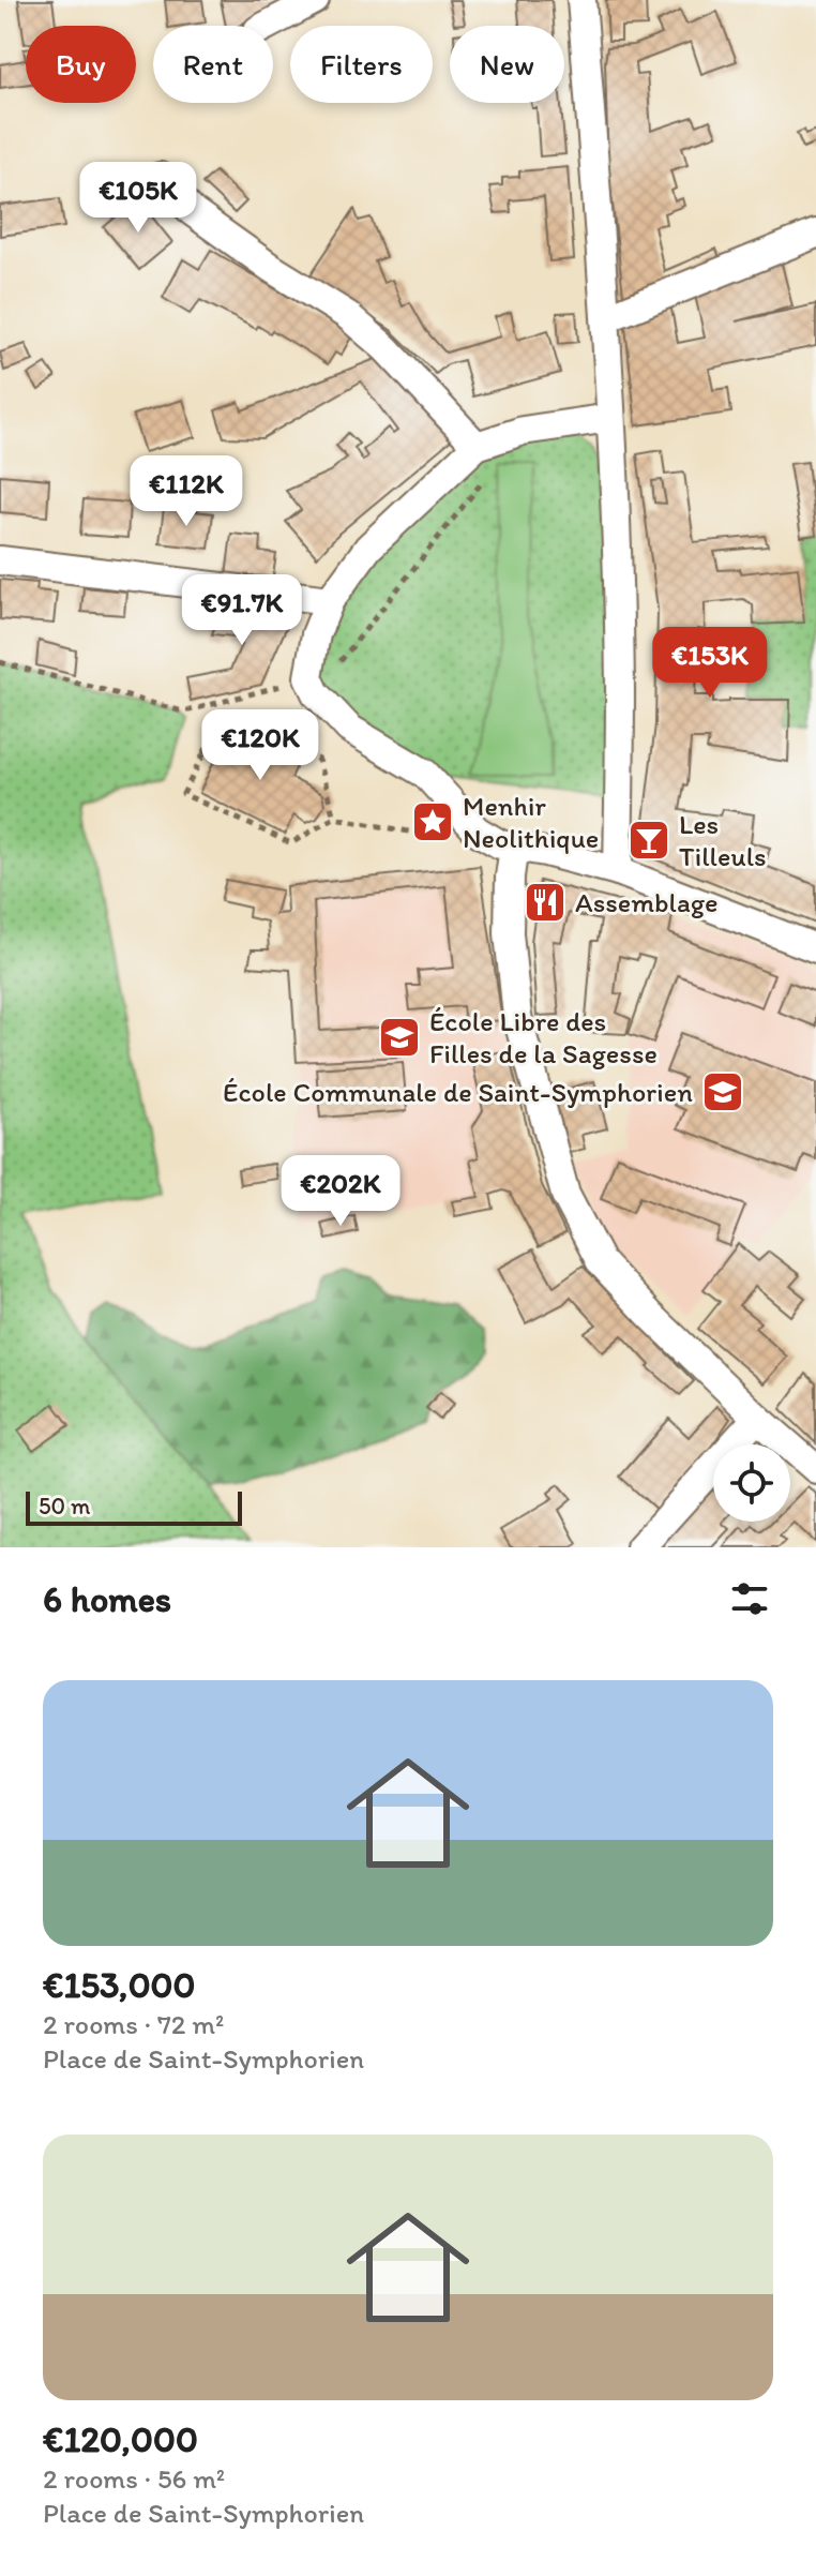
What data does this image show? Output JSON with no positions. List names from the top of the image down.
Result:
{
  "places": {
    "place": ["Menhir Neolithique"],
    "bar": ["Les Tilleuls"],
    "restaurant": ["Assemblage"],
    "school or university": ["École Libre des Filles de la Sagesse", "École Communale de Saint-Symphorien"]
  },
  "scale_bar": "50 m",
  "page": {
    "chip": [
      "Buy",
      "Rent",
      "Filters",
      "New"
    ],
    "price": [
      "€105K",
      "€112K",
      "€91.7K",
      "€153K",
      "€120K",
      "€202K"
    ],
    "scale": "50 m",
    "heading": "6 homes",
    "list": [
      {
        "name": "€153,000",
        "note": "2 rooms · 72 m² · Place de Saint-Symphorien"
      },
      {
        "name": "€120,000",
        "note": "2 rooms · 56 m² · Place de Saint-Symphorien"
      }
    ]
  }
}
